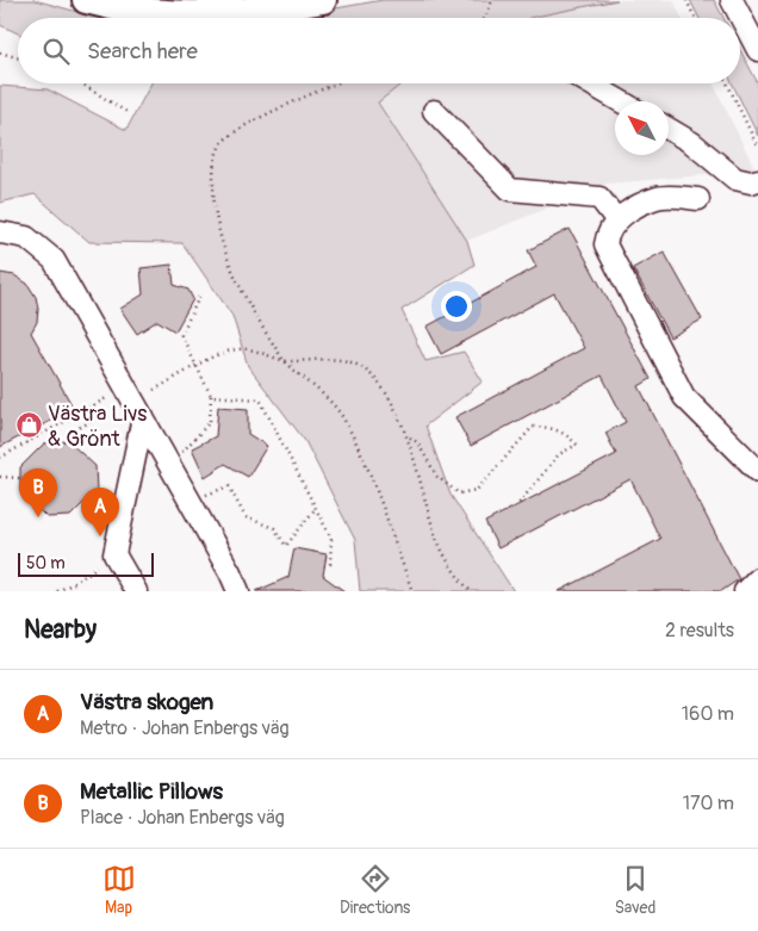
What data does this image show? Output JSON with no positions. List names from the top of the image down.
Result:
{
  "places": {
    "shop": ["Västra Livs & Grönt"]
  },
  "scale_bar": "50 m",
  "north": "top left",
  "page": {
    "search": "Search here",
    "pins": ["B", "A"],
    "scale": "50 m",
    "heading": ["Nearby", "2 results"],
    "list": [
      {
        "mark": "A",
        "name": "Västra skogen",
        "note": "Metro · Johan Enbergs väg",
        "value": "160 m"
      },
      {
        "mark": "B",
        "name": "Metallic Pillows",
        "note": "Place · Johan Enbergs väg",
        "value": "170 m"
      }
    ],
    "nav": ["Map", "Directions", "Saved"]
  }
}
